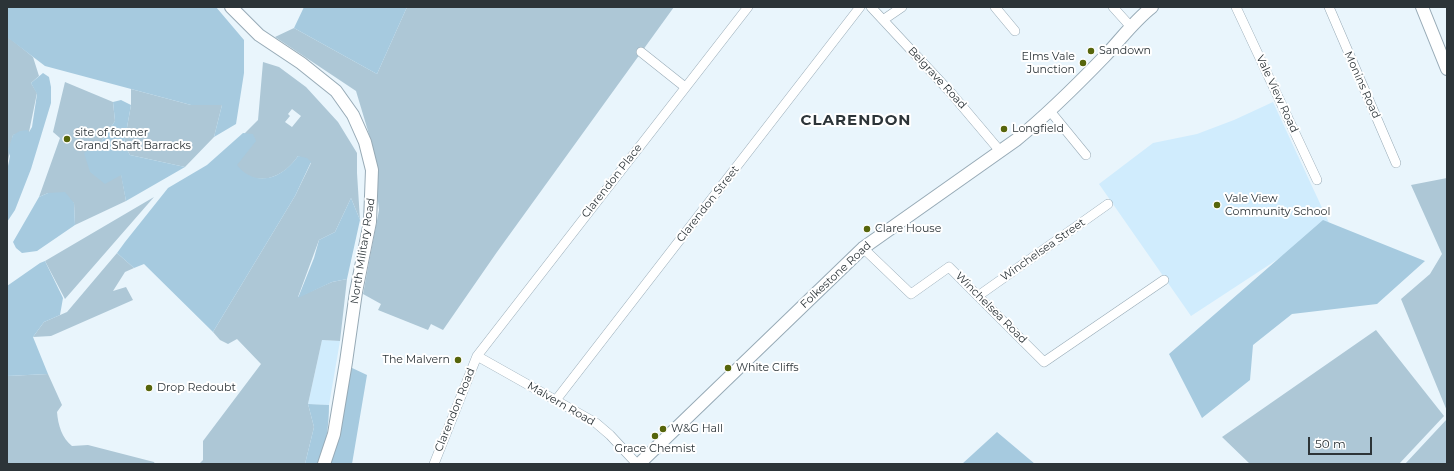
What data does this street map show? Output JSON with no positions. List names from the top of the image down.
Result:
{
  "streets": {
    "main road": ["North Military Road", "Folkestone Road"],
    "street": [
      "Belgrave Road",
      "Monins Road",
      "Vale View Road",
      "Clarendon Place",
      "Clarendon Street",
      "Winchelsea Street",
      "Winchelsea Road",
      "Malvern Road",
      "Clarendon Road"
    ]
  },
  "crossings": [
    ["Belgrave Road", "Folkestone Road"],
    ["Clarendon Place", "Malvern Road"],
    ["Clarendon Place", "Clarendon Road"],
    ["Clarendon Street", "Malvern Road"],
    ["Winchelsea Street", "Winchelsea Road"],
    ["Folkestone Road", "Winchelsea Road"],
    ["Folkestone Road", "Malvern Road"],
    ["Malvern Road", "Clarendon Road"]
  ],
  "districts": ["CLARENDON"],
  "places": [
    "Sandown",
    "Elms Vale Junction",
    "Longfield",
    "site of former Grand Shaft Barracks",
    "Vale View Community School",
    "Clare House",
    "The Malvern",
    "White Cliffs",
    "Drop Redoubt",
    "W&G Hall",
    "Grace Chemist"
  ],
  "scale_bar": "50 m"
}
